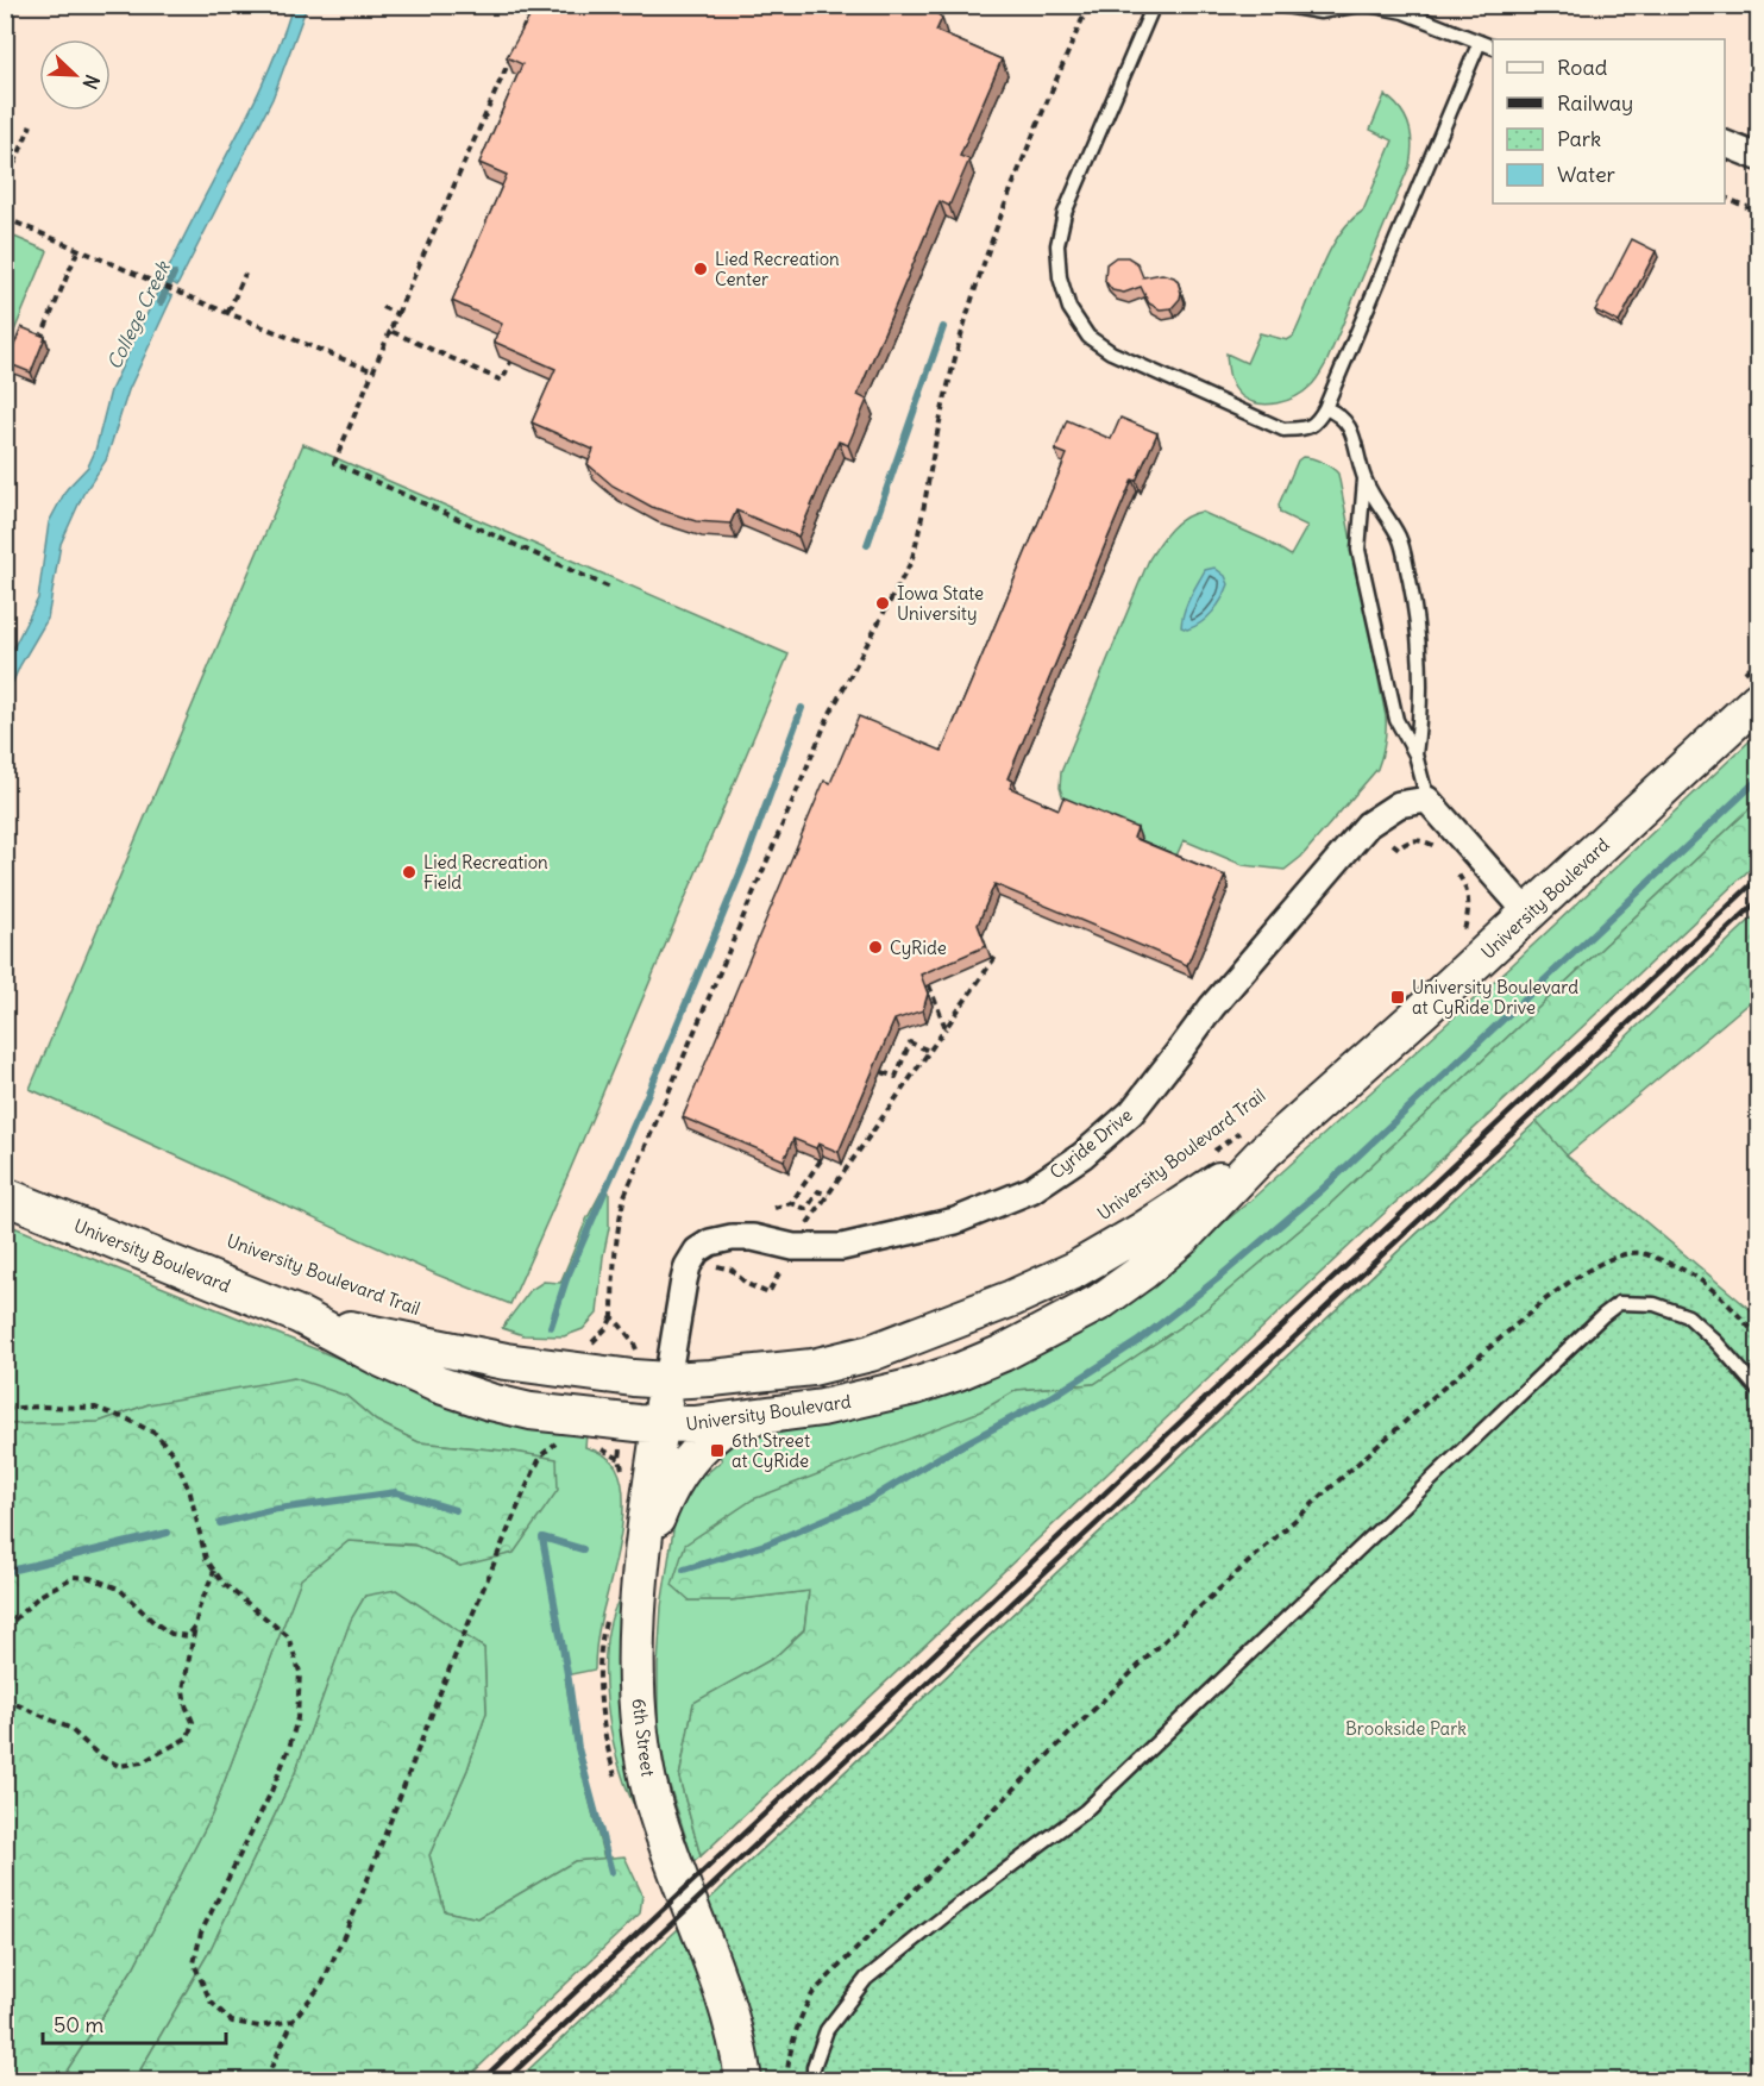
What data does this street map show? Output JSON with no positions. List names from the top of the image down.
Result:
{
  "streets": {
    "main road": ["University Boulevard", "6th Street"],
    "street": ["Cyride Drive"],
    "path": ["University Boulevard Trail"]
  },
  "crossings": [
    ["University Boulevard", "Cyride Drive"],
    ["University Boulevard", "University Boulevard Trail"],
    ["University Boulevard", "6th Street"],
    ["Cyride Drive", "6th Street"]
  ],
  "water": ["College Creek"],
  "parks": ["Brookside Park"],
  "places": {
    "other": [
      "Lied Recreation Center",
      "Iowa State University",
      "Lied Recreation Field",
      "CyRide"
    ],
    "transit": ["University Boulevard at CyRide Drive", "6th Street at CyRide"]
  },
  "legend": [
    "Road",
    "Railway",
    "Park",
    "Water"
  ],
  "scale_bar": "50 m",
  "north": "bottom right"
}
